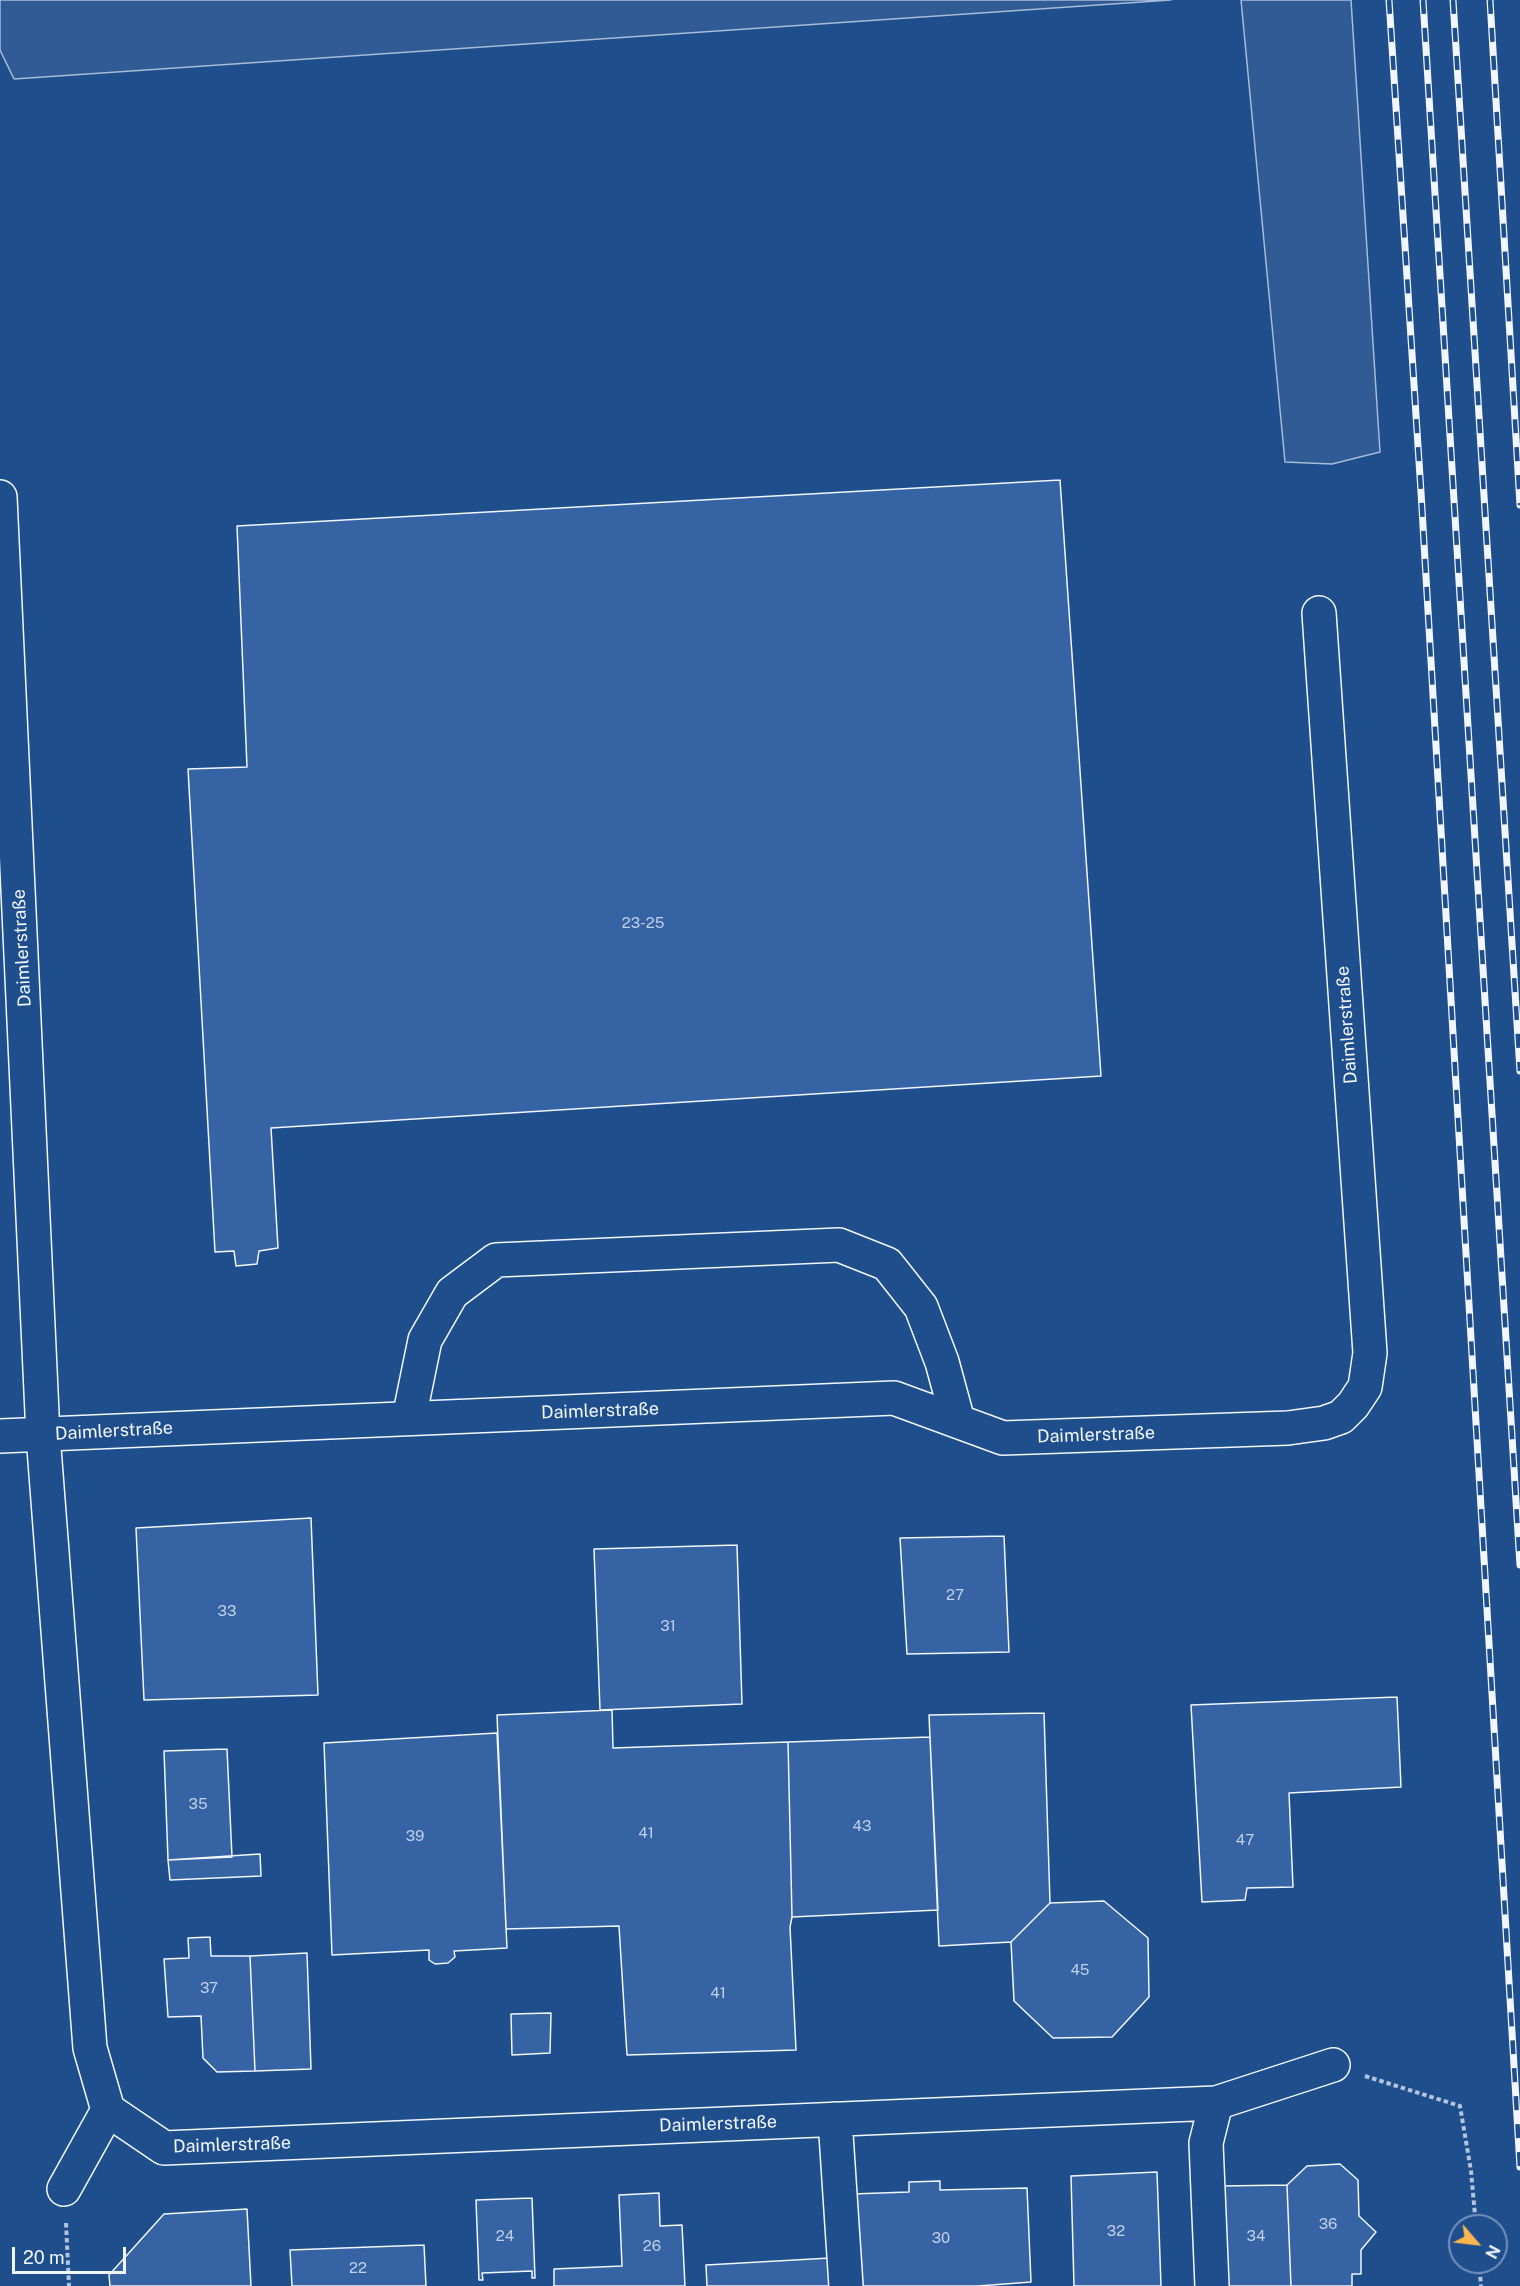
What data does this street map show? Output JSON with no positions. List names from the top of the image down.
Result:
{
  "streets": {
    "street": ["Daimlerstraße"]
  },
  "house_numbers": [
    "23-25",
    "27",
    "33",
    "31",
    "35",
    "43",
    "41",
    "39",
    "47",
    "45",
    "37",
    "41",
    "36",
    "32",
    "24",
    "34",
    "30",
    "26",
    "22"
  ],
  "scale_bar": "20 m",
  "north": "bottom right"
}
